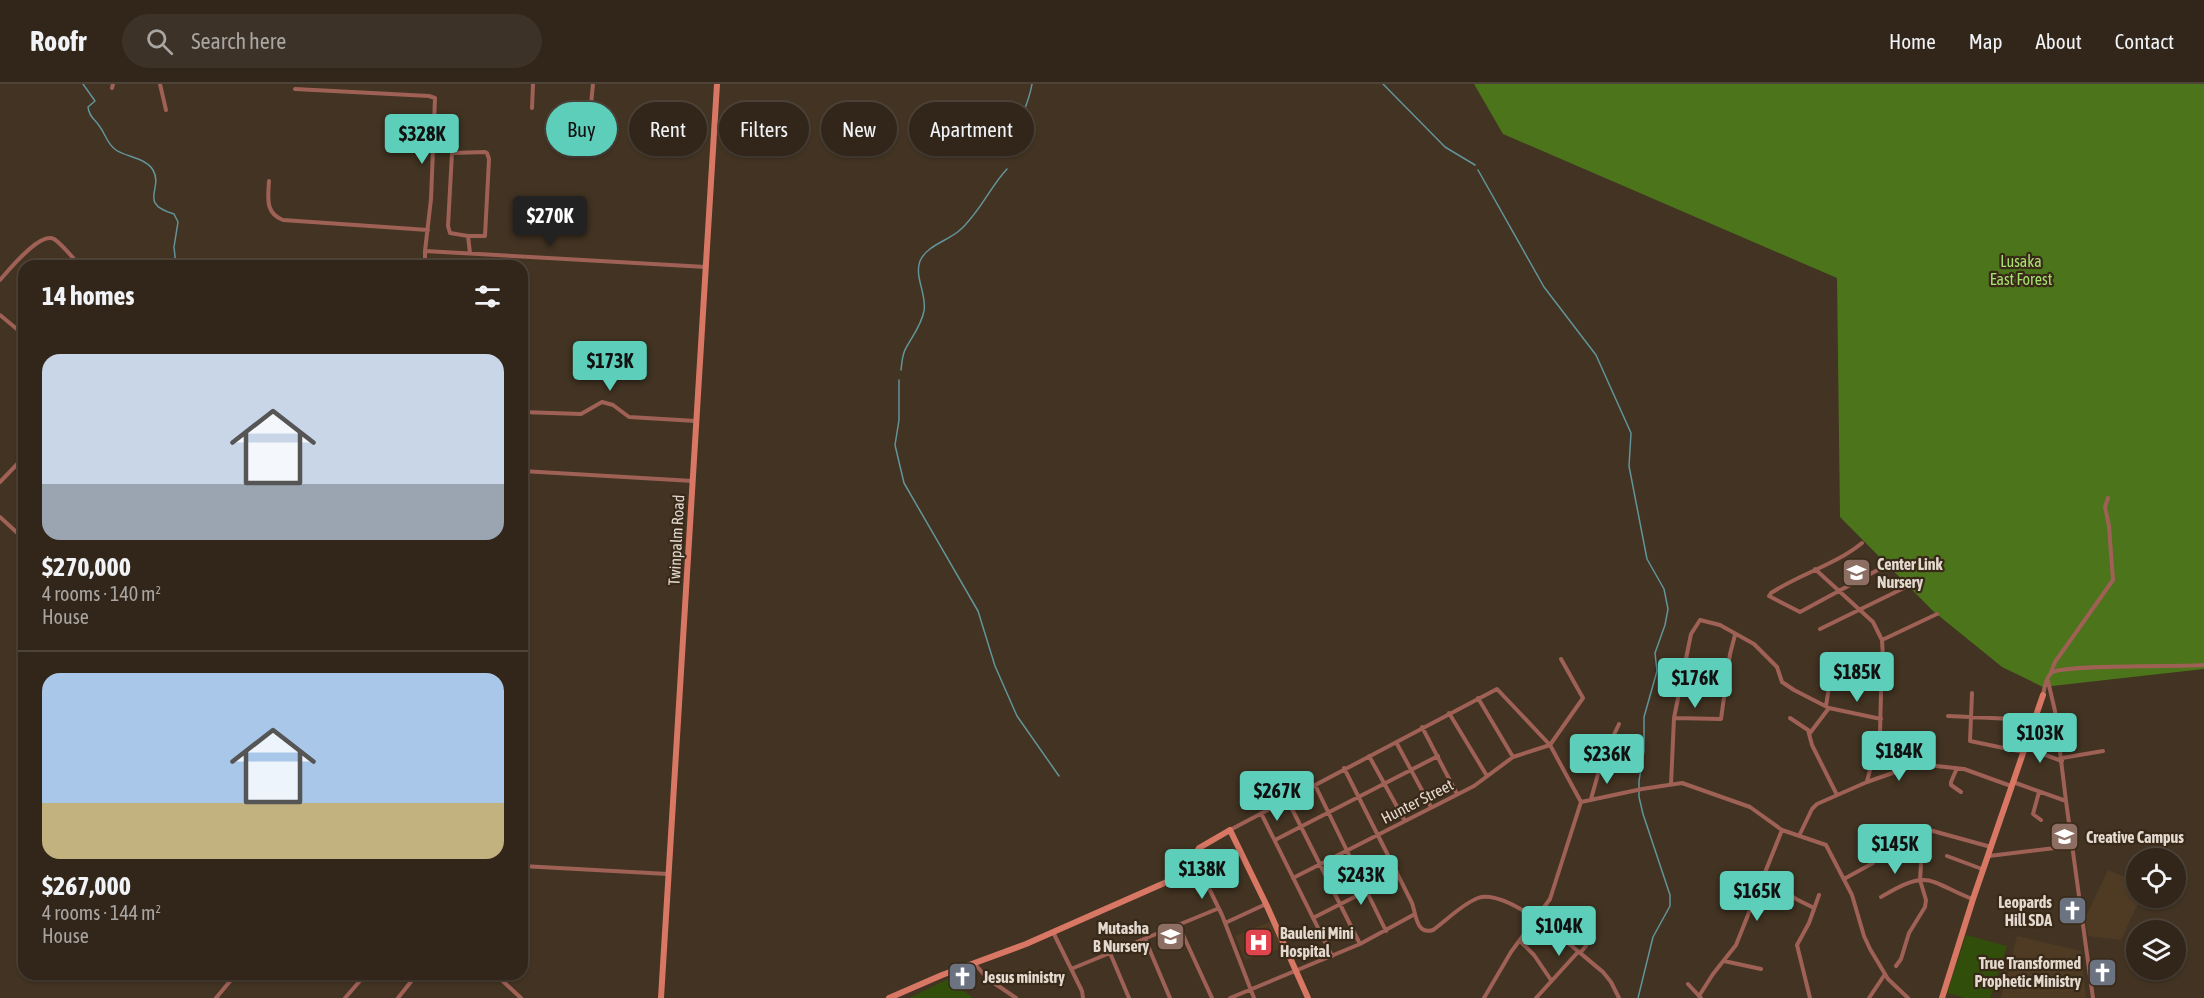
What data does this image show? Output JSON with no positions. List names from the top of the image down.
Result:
{
  "streets": {
    "main road": ["Twinpalm Road"],
    "street": ["Hunter Street"]
  },
  "parks": ["Lusaka East Forest"],
  "places": {
    "school or university": ["Center Link Nursery", "Creative Campus", "Mutasha B Nursery"],
    "church": ["Leopards Hill SDA", "True Transformed Prophetic Ministry", "Jesus ministry"],
    "hospital": ["Bauleni Mini Hospital"]
  },
  "page": {
    "header": "Roofr",
    "search": "Search here",
    "nav": [
      "Home",
      "Map",
      "About",
      "Contact"
    ],
    "chip": [
      "Buy",
      "Rent",
      "Filters",
      "New",
      "Apartment"
    ],
    "price": [
      "$328K",
      "$270K",
      "$173K",
      "$185K",
      "$176K",
      "$103K",
      "$184K",
      "$236K",
      "$267K",
      "$145K",
      "$138K",
      "$243K",
      "$165K",
      "$104K"
    ],
    "heading": "14 homes",
    "list": [
      {
        "name": "$270,000",
        "note": "4 rooms · 140 m² · House"
      },
      {
        "name": "$267,000",
        "note": "4 rooms · 144 m² · House"
      }
    ]
  }
}
